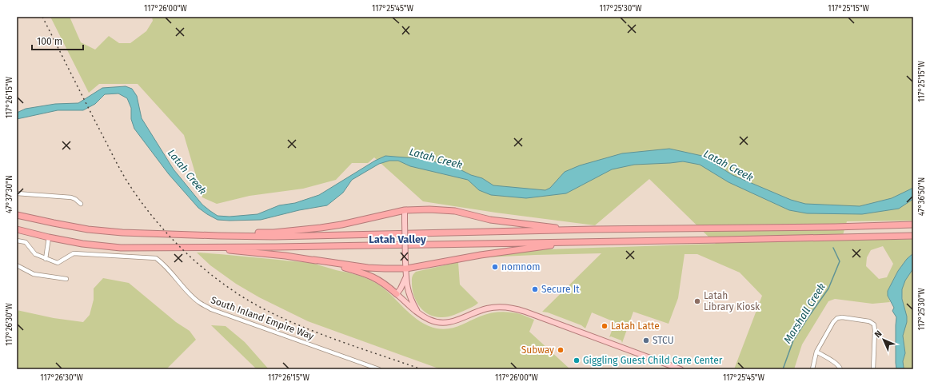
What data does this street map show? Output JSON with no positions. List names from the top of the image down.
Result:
{
  "streets": {
    "street": ["South Inland Empire Way"]
  },
  "districts": ["Latah Valley"],
  "water": ["Latah Creek", "Marshall Creek"],
  "places": [
    "nomnom",
    "Secure It",
    "Latah Library Kiosk",
    "Latah Latte",
    "STCU",
    "Subway",
    "Giggling Guest Child Care Center"
  ],
  "scale_bar": "100 m",
  "north": "top left",
  "coordinates": [
    "117°26'00\"W",
    "117°25'45\"W",
    "117°25'30\"W",
    "117°25'15\"W",
    "117°26'15\"W",
    "47°37'30\"N",
    "47°36'50\"N",
    "117°26'30\"W"
  ]
}
